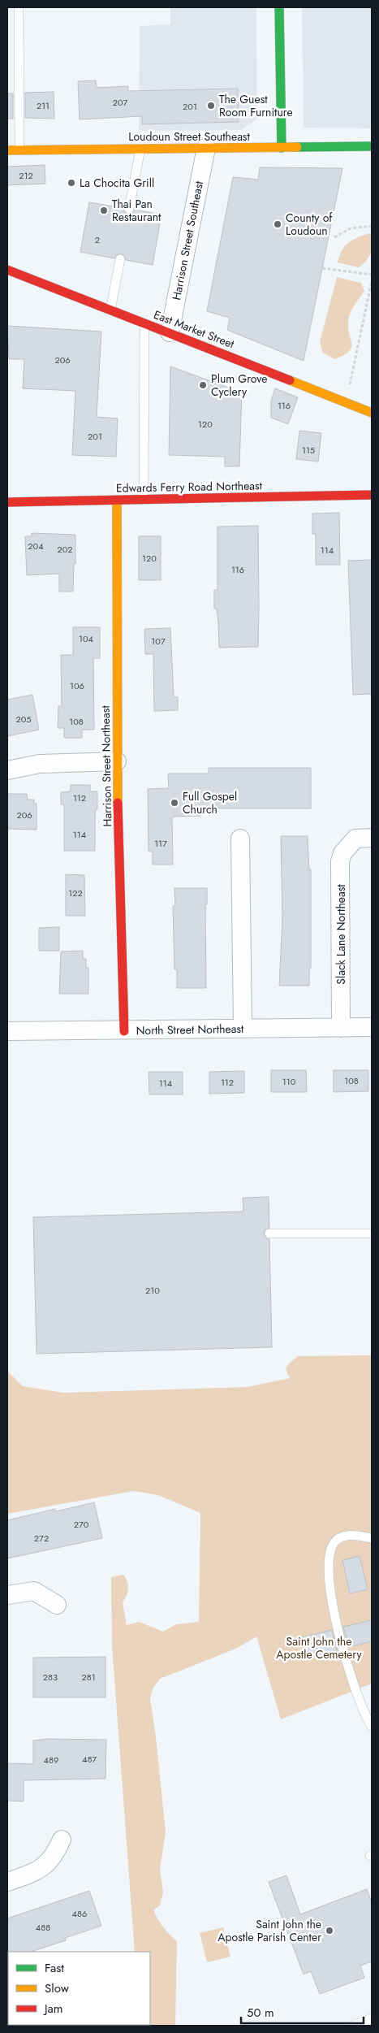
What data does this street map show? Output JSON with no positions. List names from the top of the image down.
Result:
{
  "streets": {
    "street": [
      "Loudoun Street Southeast",
      "Harrison Street Southeast",
      "East Market Street",
      "Edwards Ferry Road Northeast",
      "Harrison Street Northeast",
      "Slack Lane Northeast",
      "North Street Northeast"
    ]
  },
  "crossings": [
    ["Loudoun Street Southeast", "Harrison Street Southeast"],
    ["Harrison Street Southeast", "East Market Street"],
    ["Edwards Ferry Road Northeast", "Harrison Street Northeast"],
    ["Harrison Street Northeast", "North Street Northeast"],
    ["Slack Lane Northeast", "North Street Northeast"]
  ],
  "parks": ["Saint John the Apostle Cemetery"],
  "places": [
    "The Guest Room Furniture",
    "La Chocita Grill",
    "Thai Pan Restaurant",
    "County of Loudoun",
    "Plum Grove Cyclery",
    "Full Gospel Church",
    "Saint John the Apostle Parish Center"
  ],
  "house_numbers": [
    "207",
    "211",
    "201",
    "212",
    "2",
    "206",
    "116",
    "120",
    "201",
    "115",
    "204",
    "202",
    "114",
    "120",
    "116",
    "104",
    "107",
    "106",
    "205",
    "108",
    "112",
    "206",
    "114",
    "117",
    "122",
    "108",
    "110",
    "112",
    "114",
    "210",
    "270",
    "272",
    "283",
    "281",
    "487",
    "489",
    "486",
    "488"
  ],
  "legend": ["Fast", "Slow", "Jam"],
  "scale_bar": "50 m"
}
